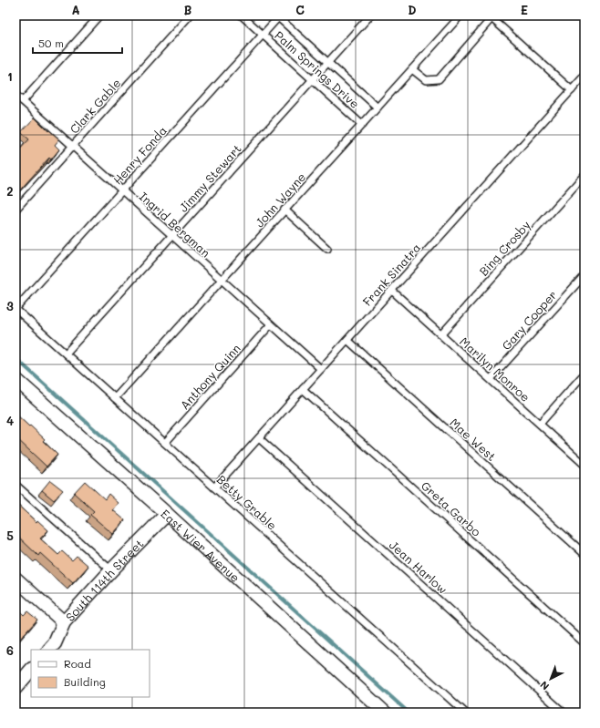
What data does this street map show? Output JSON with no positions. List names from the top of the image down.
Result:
{
  "streets": {
    "street": ["East Wier Avenue", "South 114th Street"],
    "lane": [
      "Palm Springs Drive",
      "Clark Gable",
      "Henry Fonda",
      "Jimmy Stewart",
      "John Wayne",
      "Ingrid Bergman",
      "Bing Crosby",
      "Frank Sinatra",
      "Gary Cooper",
      "Marilyn Monroe",
      "Anthony Quinn",
      "Mae West",
      "Betty Grable",
      "Greta Garbo",
      "Jean Harlow"
    ]
  },
  "crossings": [
    ["Palm Springs Drive", "Henry Fonda"],
    ["Palm Springs Drive", "Jimmy Stewart"],
    ["Palm Springs Drive", "John Wayne"],
    ["Clark Gable", "Ingrid Bergman"],
    ["Henry Fonda", "Ingrid Bergman"],
    ["Henry Fonda", "Betty Grable"],
    ["Jimmy Stewart", "Ingrid Bergman"],
    ["Jimmy Stewart", "Betty Grable"],
    ["John Wayne", "Ingrid Bergman"],
    ["John Wayne", "Betty Grable"],
    ["Ingrid Bergman", "Frank Sinatra"],
    ["Ingrid Bergman", "Anthony Quinn"],
    ["Bing Crosby", "Marilyn Monroe"],
    ["Frank Sinatra", "Marilyn Monroe"],
    ["Frank Sinatra", "Mae West"],
    ["Frank Sinatra", "Betty Grable"],
    ["Frank Sinatra", "Greta Garbo"],
    ["Frank Sinatra", "Jean Harlow"],
    ["Gary Cooper", "Marilyn Monroe"],
    ["Anthony Quinn", "Betty Grable"],
    ["East Wier Avenue", "South 114th Street"]
  ],
  "legend": ["Road", "Building"],
  "scale_bar": "50 m",
  "north": "bottom left",
  "grid": {
    "columns": [
      "A",
      "B",
      "C",
      "D",
      "E"
    ],
    "rows": [
      "1",
      "2",
      "3",
      "4",
      "5",
      "6"
    ]
  }
}
